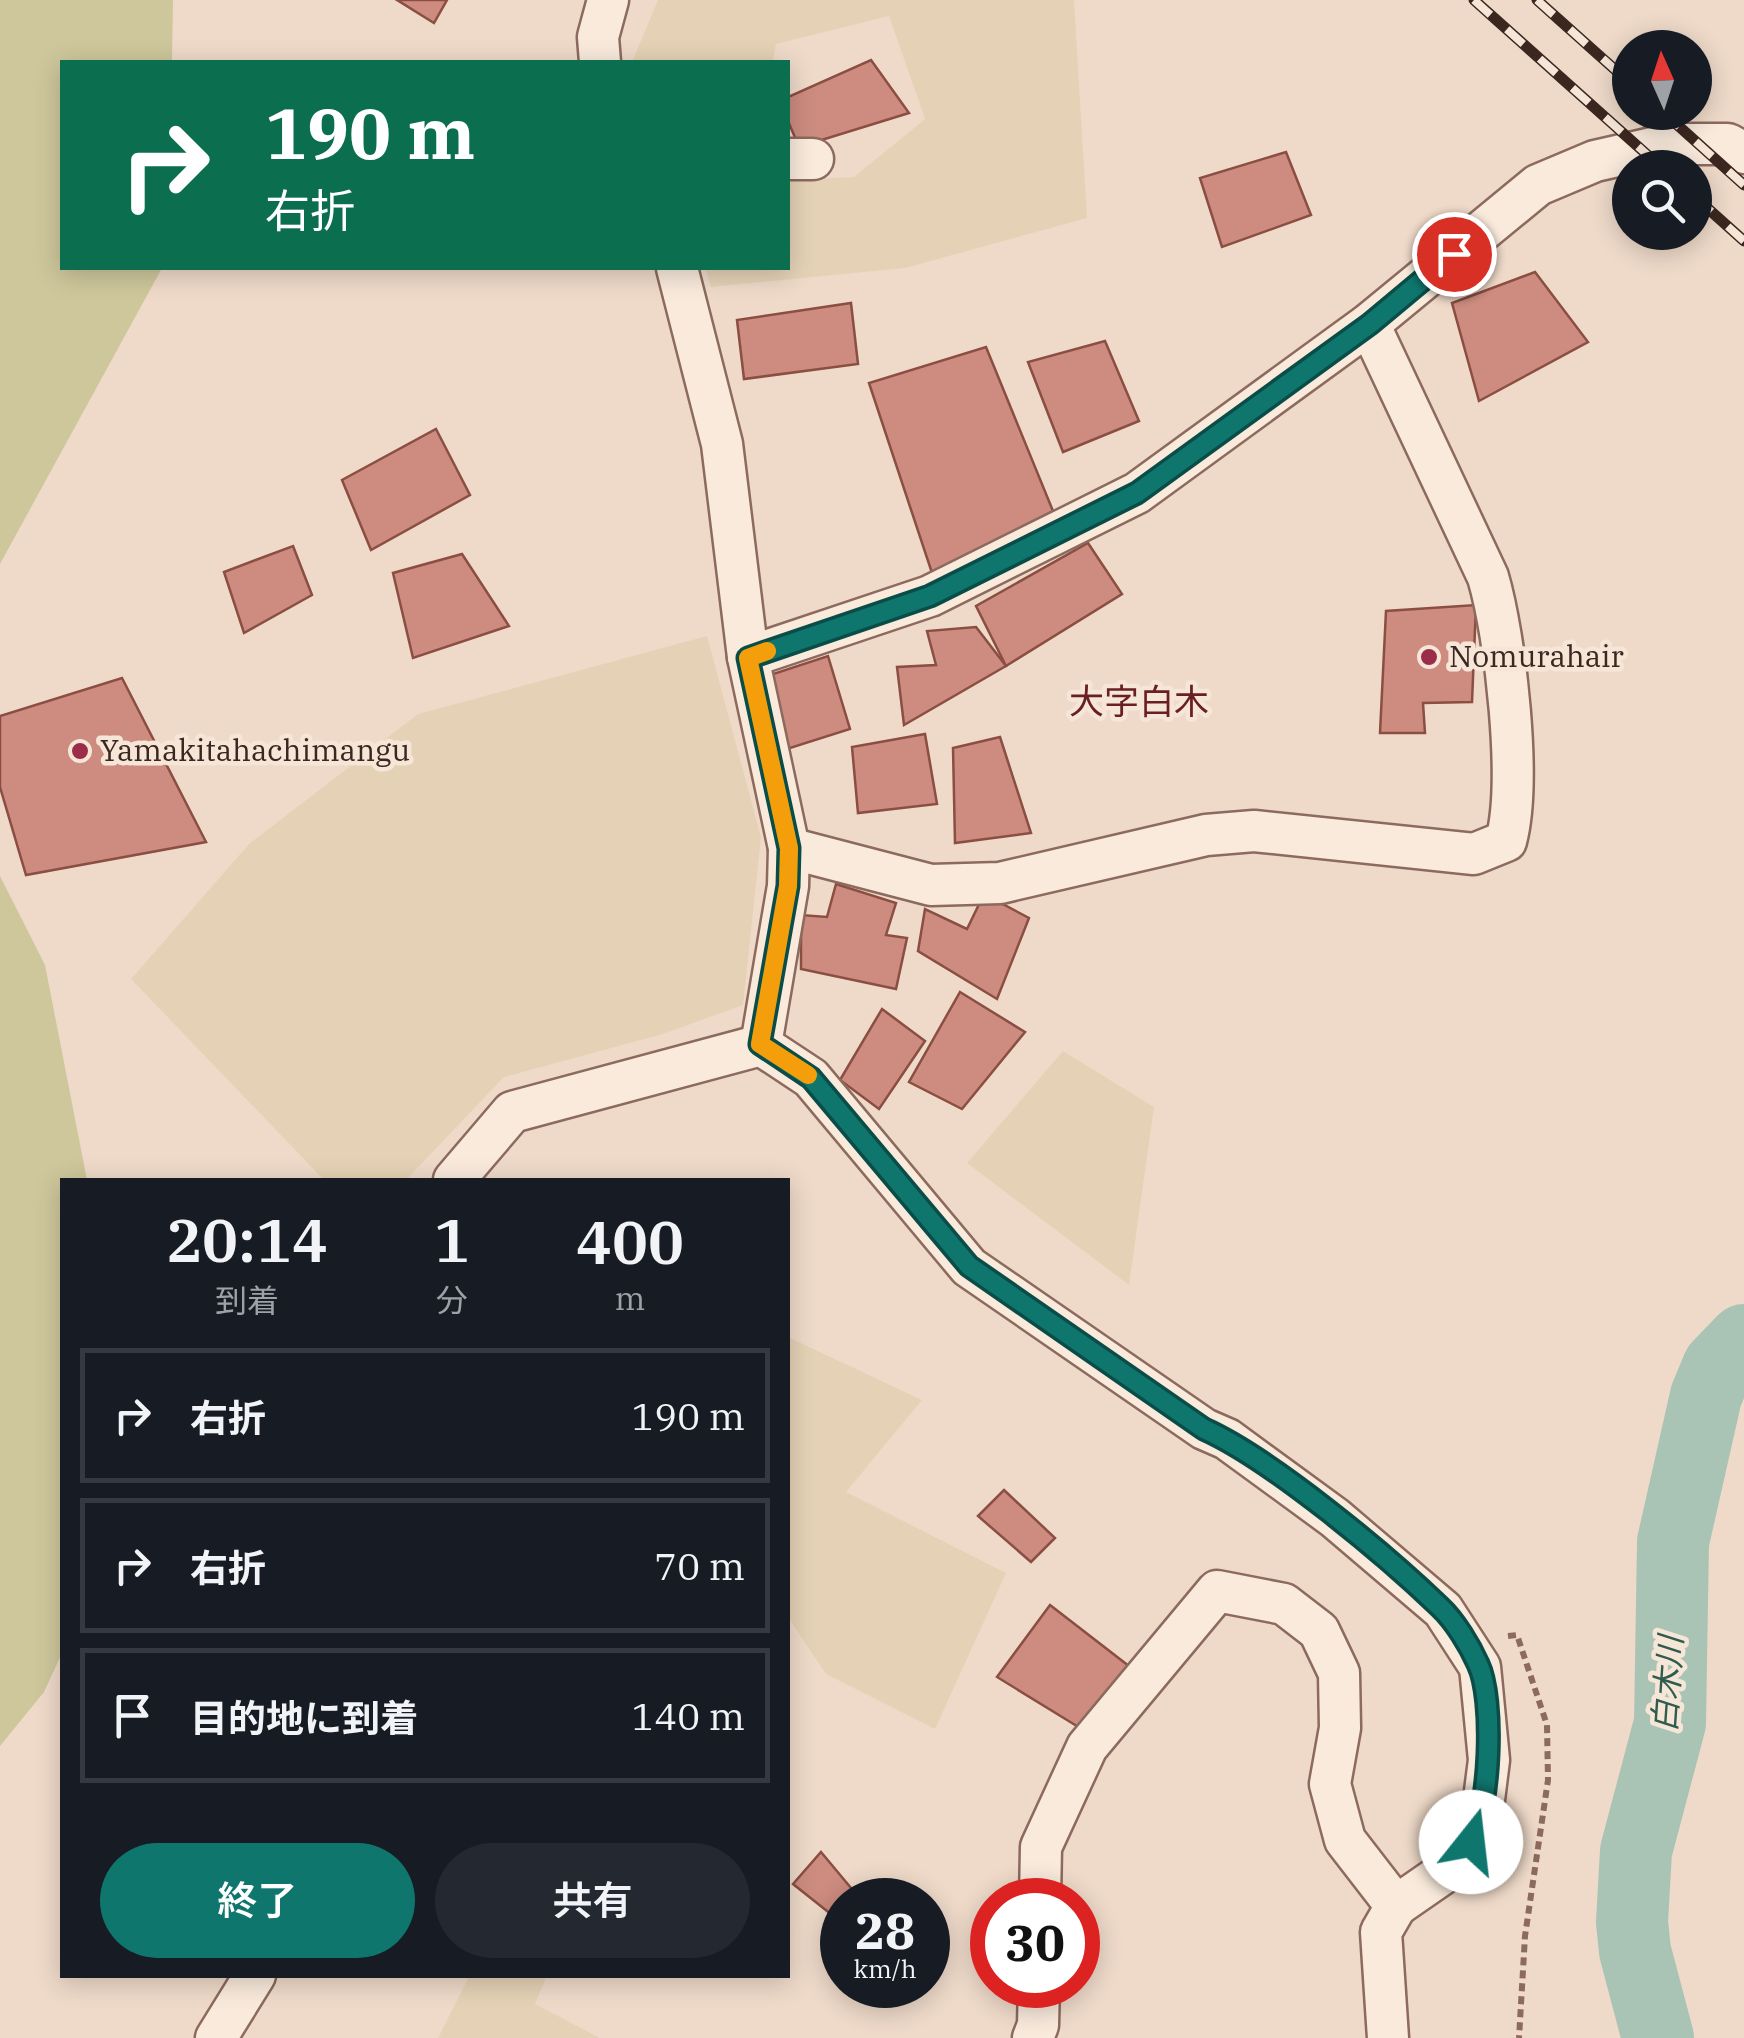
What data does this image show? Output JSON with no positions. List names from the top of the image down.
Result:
{
  "districts": ["大字白木"],
  "water": ["白木川"],
  "places": ["Nomurahair", "Yamakitahachimangu"],
  "north": "top",
  "page": {
    "turn": ["190 m", "右折"],
    "eta": [
      "20:14",
      "到着",
      "1",
      "分",
      "400",
      "m"
    ],
    "list": [
      {
        "name": "右折",
        "value": "190 m"
      },
      {
        "name": "右折",
        "value": "70 m"
      },
      {
        "name": "目的地に到着",
        "value": "140 m"
      }
    ],
    "buttons": ["終了", "共有"],
    "speed": "28 km/h",
    "limit": "30"
  }
}
